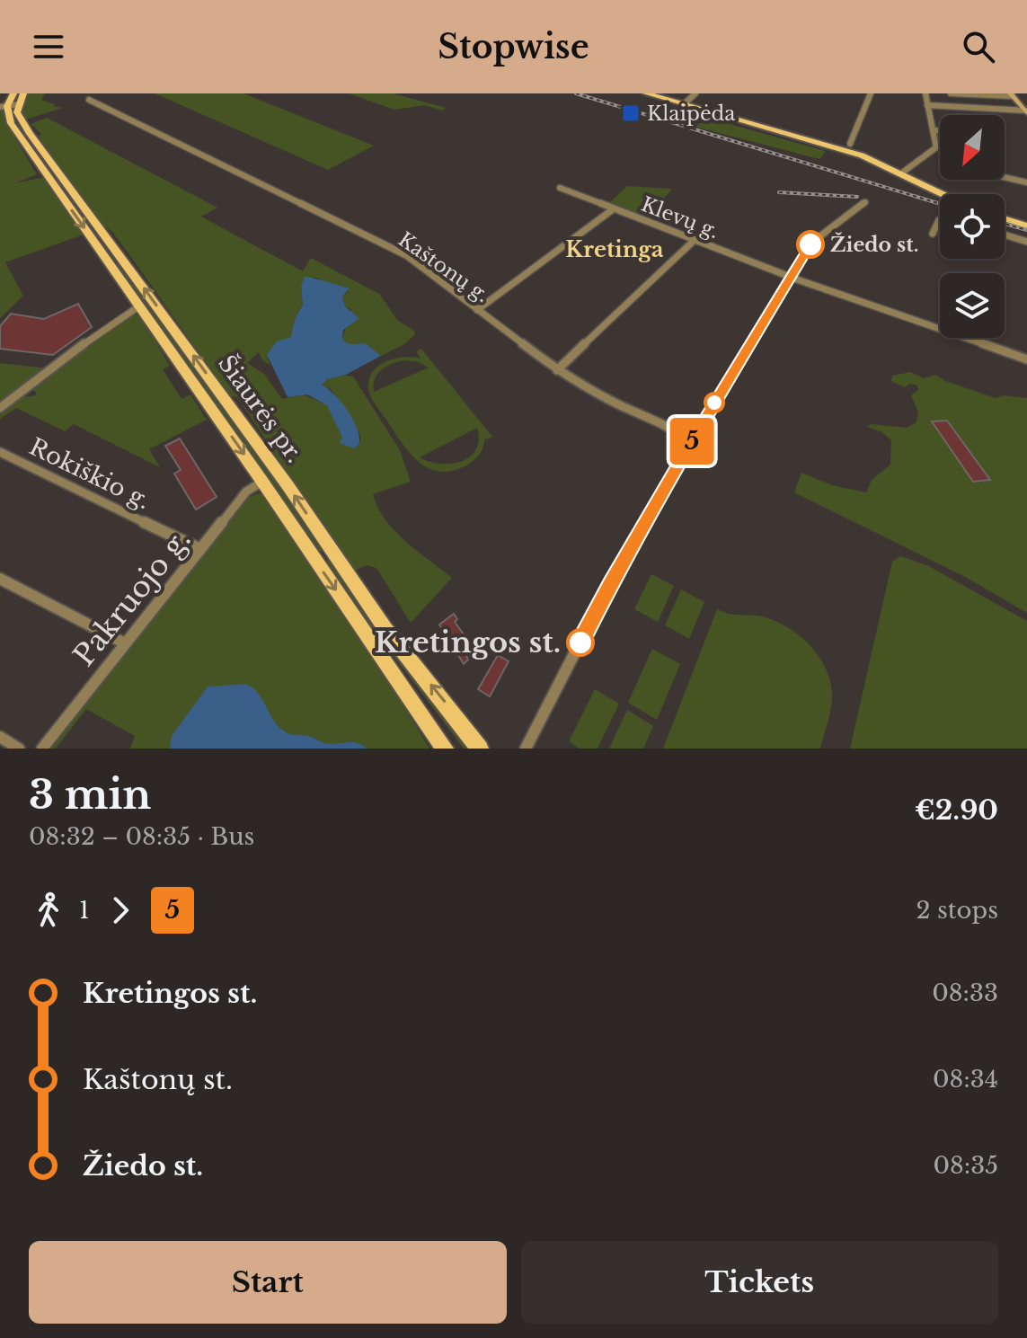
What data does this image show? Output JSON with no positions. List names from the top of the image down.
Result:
{
  "streets": {
    "main road": ["Šiaurės pr."],
    "street": [
      "Klevų g.",
      "Kaštonų g.",
      "Rokiškio g.",
      "Pakruojo g."
    ]
  },
  "crossings": [
    ["Šiaurės pr.", "Pakruojo g."],
    ["Rokiškio g.", "Pakruojo g."]
  ],
  "districts": ["Kretinga"],
  "places": {
    "transit": ["Klaipėda"],
    "other": ["Žiedo st.", "Kretingos st."]
  },
  "lines": ["bus line 5"],
  "north": "bottom left",
  "page": {
    "header": "Stopwise",
    "on_map": "5",
    "heading": ["3 min", "08:32 – 08:35 · Bus", "€2.90"],
    "legs": ["1", "5", "2 stops"],
    "list": [
      {
        "name": "Kretingos st.",
        "value": "08:33"
      },
      {
        "name": "Kaštonų st.",
        "value": "08:34"
      },
      {
        "name": "Žiedo st.",
        "value": "08:35"
      }
    ],
    "buttons": ["Start", "Tickets"]
  }
}
